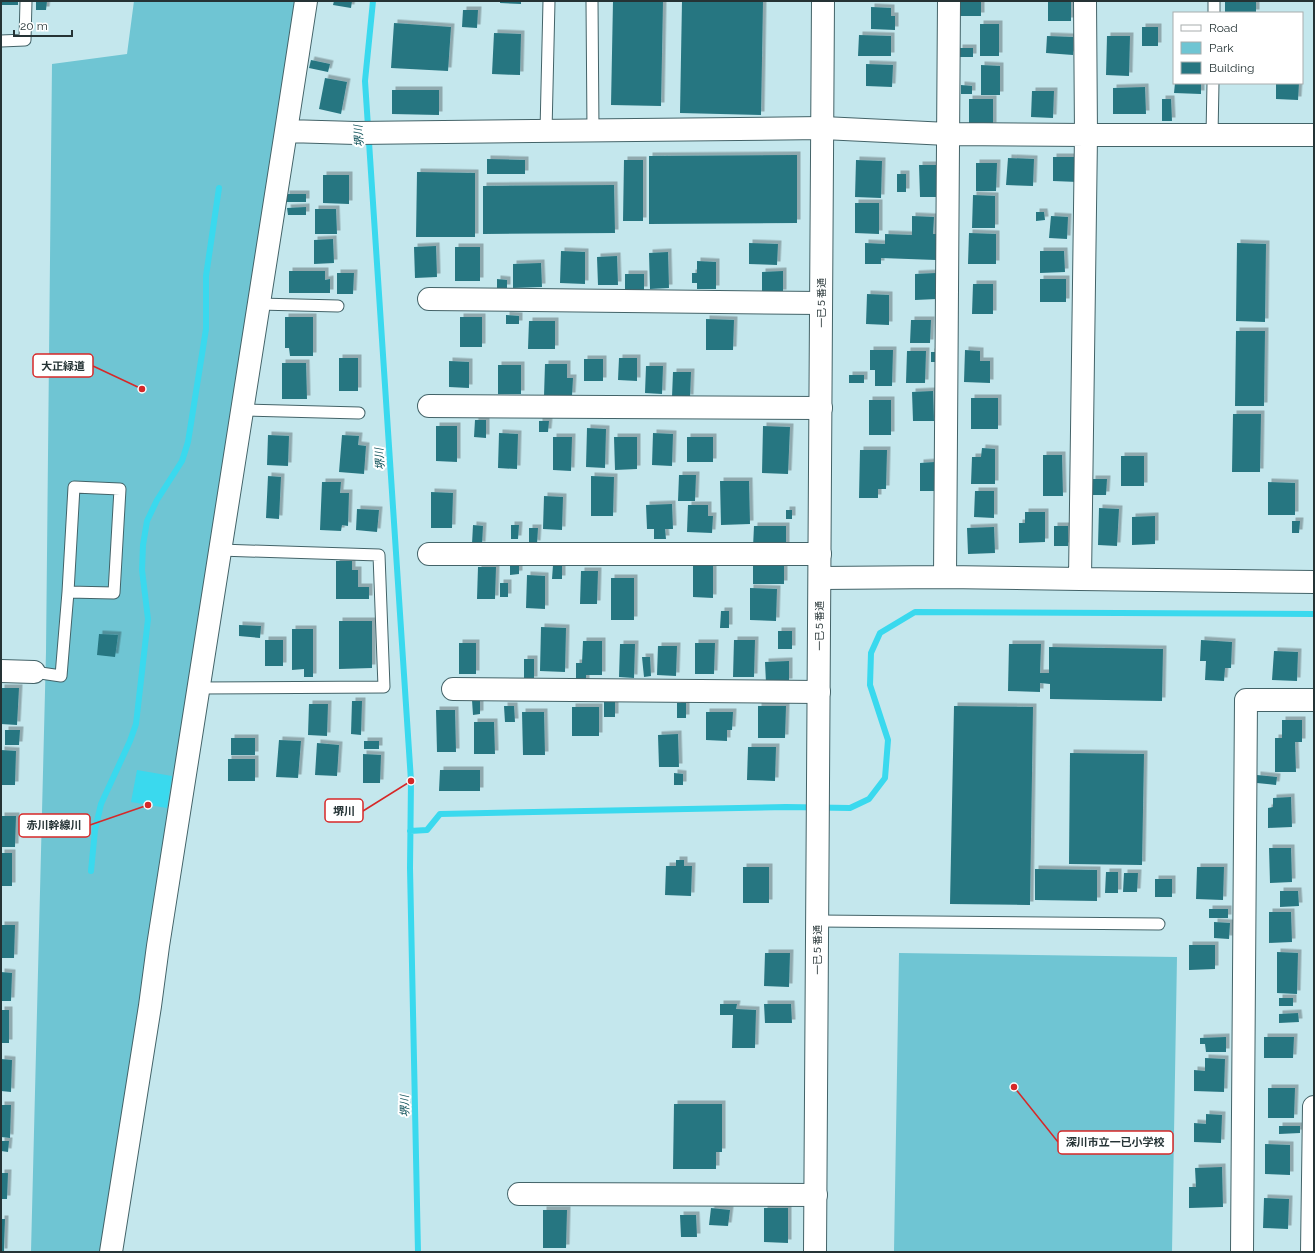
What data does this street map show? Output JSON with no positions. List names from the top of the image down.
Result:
{
  "streets": {
    "street": ["一已５番通"]
  },
  "water": ["堺川"],
  "places": [
    "大正緑道",
    "堺川",
    "赤川幹線川",
    "深川市立一已小学校"
  ],
  "legend": ["Road", "Park", "Building"],
  "scale_bar": "20 m"
}
